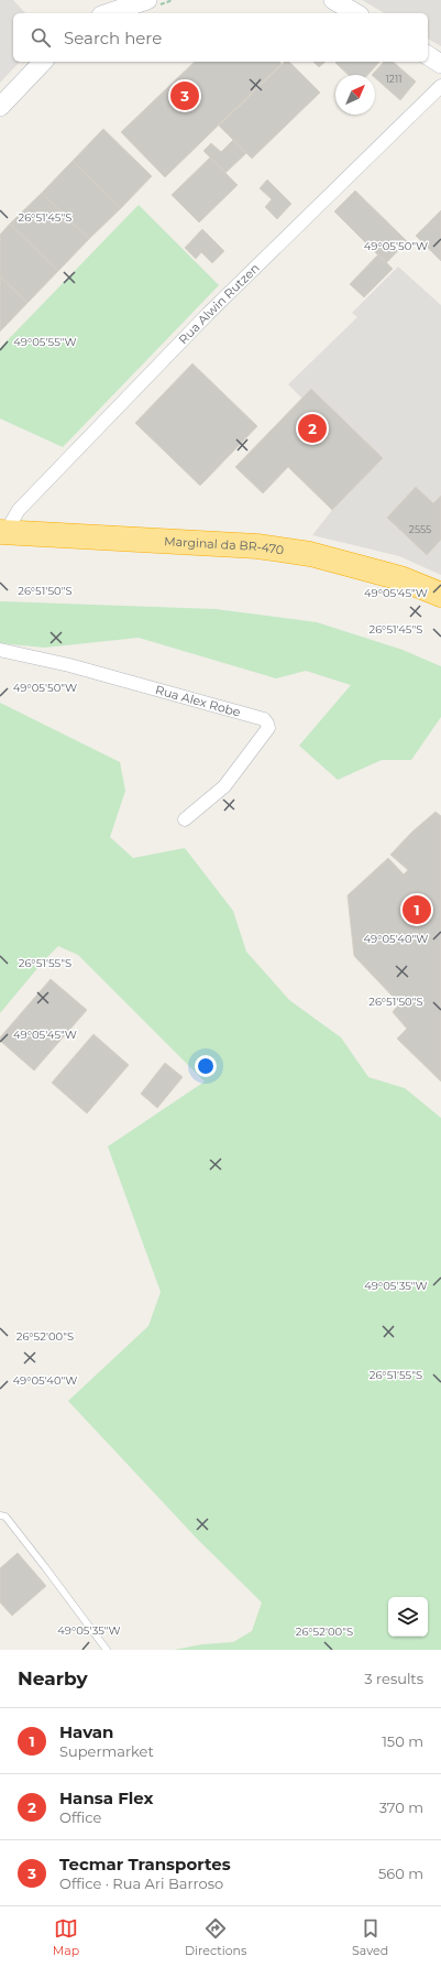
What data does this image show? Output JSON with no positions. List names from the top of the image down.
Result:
{
  "streets": {
    "highway": ["Marginal da BR-470"],
    "street": ["Rua Alwin Rutzen", "Rua Alex Robe"]
  },
  "crossings": [
    ["Rua Alwin Rutzen", "Marginal da BR-470"]
  ],
  "house_numbers": ["1211", "2555"],
  "north": "top right",
  "page": {
    "search": "Search here",
    "pins": ["3", "2", "1"],
    "heading": ["Nearby", "3 results"],
    "list": [
      {
        "mark": "1",
        "name": "Havan",
        "note": "Supermarket",
        "value": "150 m"
      },
      {
        "mark": "2",
        "name": "Hansa Flex",
        "note": "Office",
        "value": "370 m"
      },
      {
        "mark": "3",
        "name": "Tecmar Transportes",
        "note": "Office · Rua Ari Barroso",
        "value": "560 m"
      }
    ],
    "nav": ["Map", "Directions", "Saved"]
  },
  "coordinates": [
    "26°51'45\"S",
    "49°05'50\"W",
    "49°05'55\"W",
    "26°51'50\"S",
    "49°05'45\"W",
    "49°05'40\"W",
    "26°51'55\"S",
    "49°05'35\"W",
    "26°52'00\"S"
  ]
}
